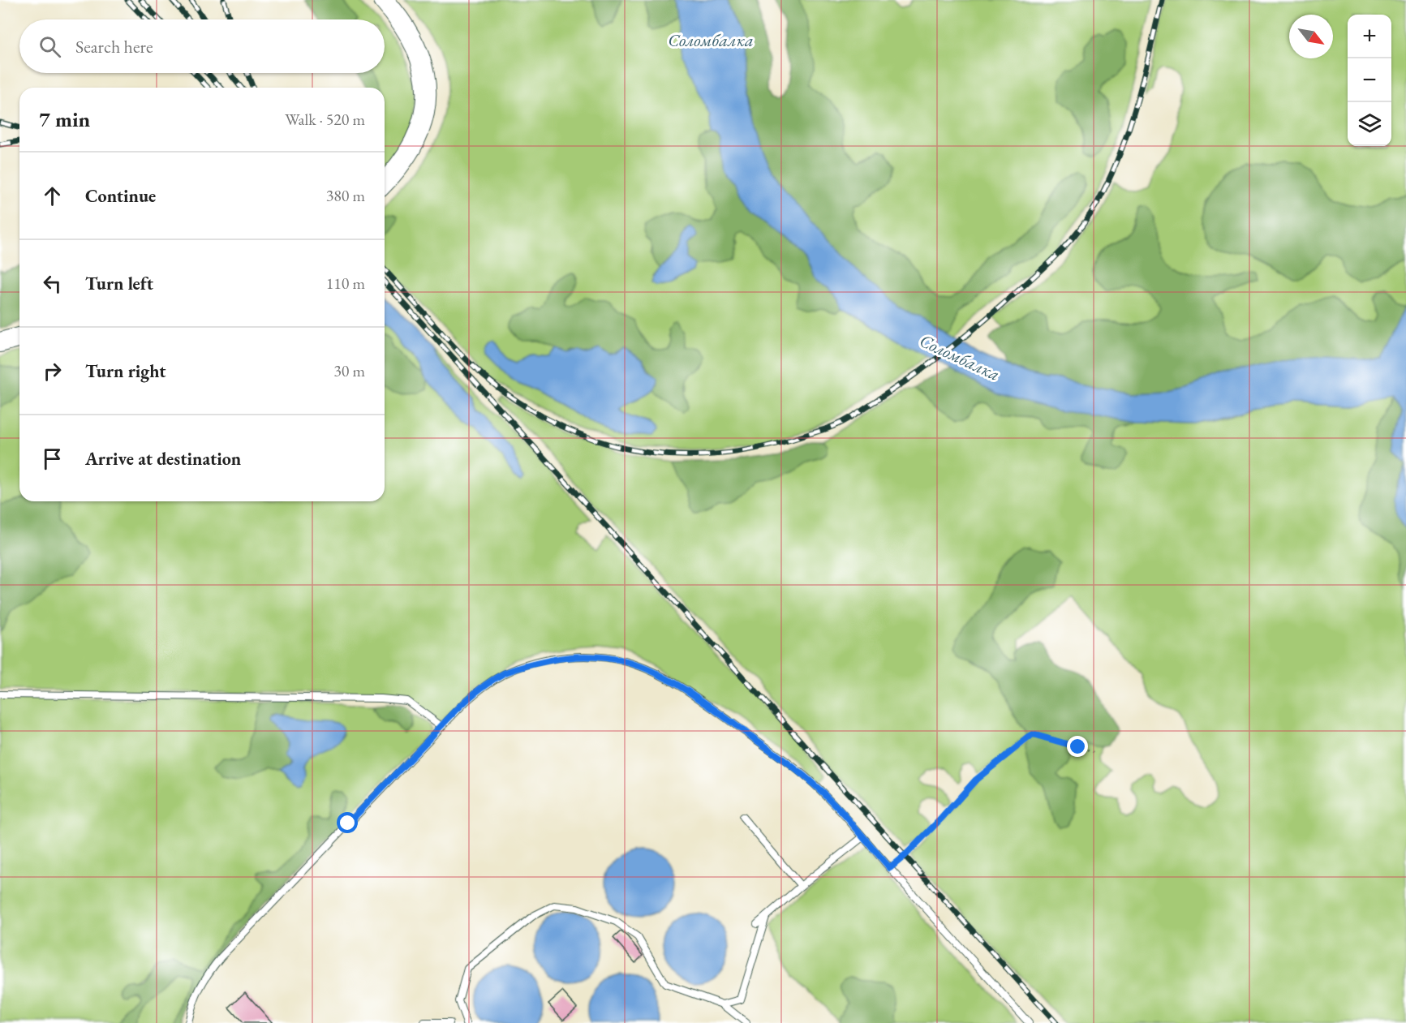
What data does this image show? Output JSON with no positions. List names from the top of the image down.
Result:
{
  "water": ["Соломбалка"],
  "north": "bottom right",
  "page": {
    "map_buttons": ["+", "−"],
    "search": "Search here",
    "heading": ["7 min", "Walk · 520 m"],
    "list": [
      ["Continue", "380 m"],
      ["Turn left", "110 m"],
      ["Turn right", "30 m"],
      "Arrive at destination"
    ]
  }
}
